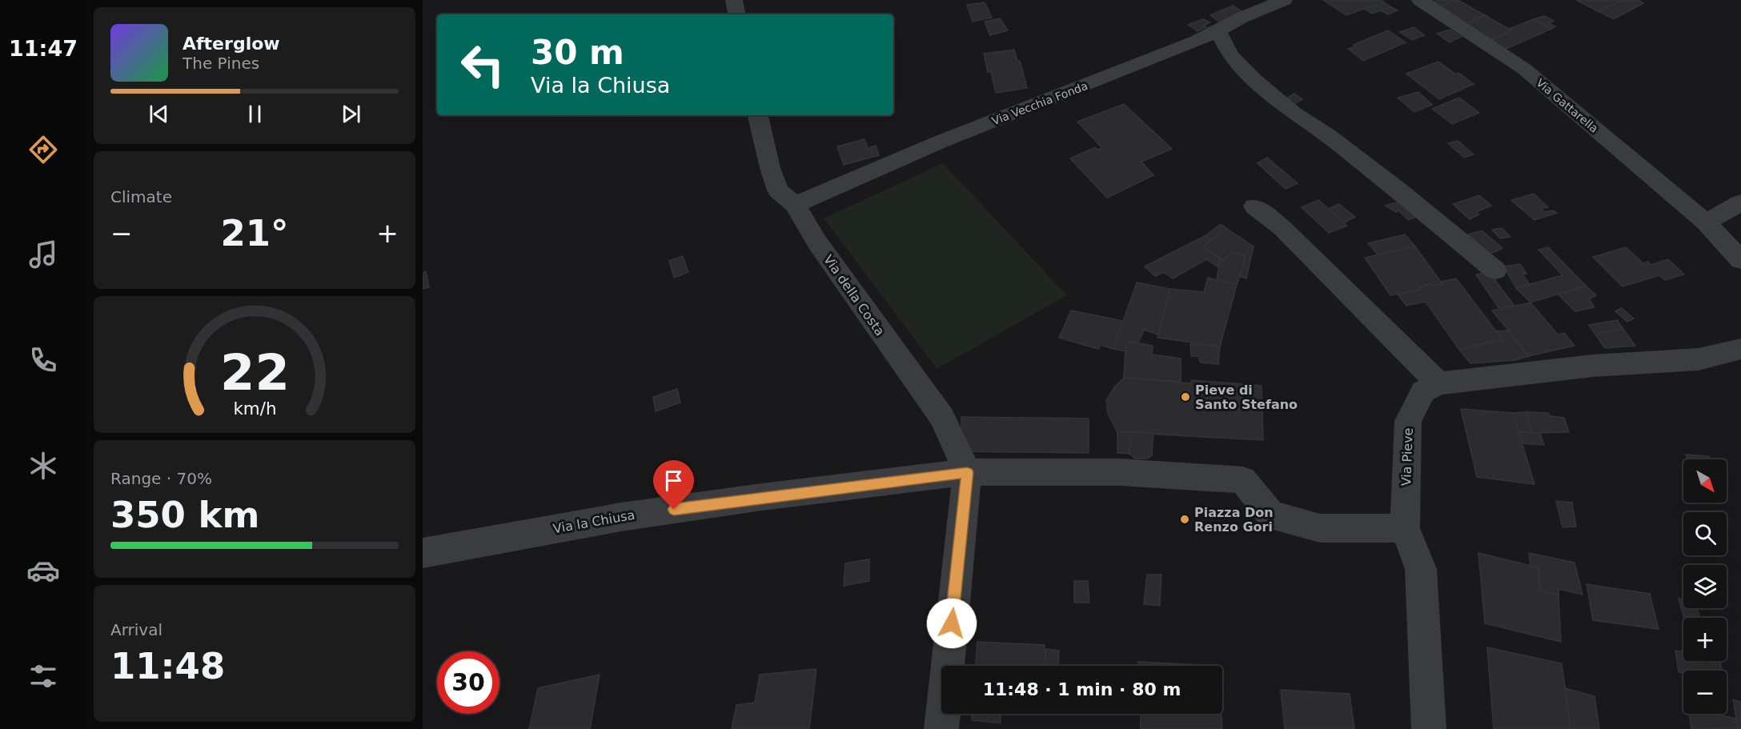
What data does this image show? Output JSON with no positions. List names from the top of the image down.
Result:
{
  "streets": {
    "street": [
      "Via Vecchia Fonda",
      "Via Gattarella",
      "Via della Costa",
      "Via Pieve",
      "Via la Chiusa"
    ]
  },
  "crossings": [
    ["Via Vecchia Fonda", "Via della Costa"],
    ["Via della Costa", "Via la Chiusa"],
    ["Via Pieve", "Via la Chiusa"]
  ],
  "places": ["Pieve di Santo Stefano", "Piazza Don Renzo Gori"],
  "north": "bottom right",
  "page": {
    "tabs": "11:47",
    "turn": ["30 m", "Via la Chiusa"],
    "song": ["Afterglow", "The Pines"],
    "tile": [
      "Climate",
      ["Range · 70%", "350 km"],
      ["Arrival", "11:48"]
    ],
    "heat": ["−", "21°", "+"],
    "map_buttons": ["+", "−"],
    "limit": "30",
    "trip": "11:48 · 1 min · 80 m",
    "gauge": ["22", "km/h"]
  }
}
